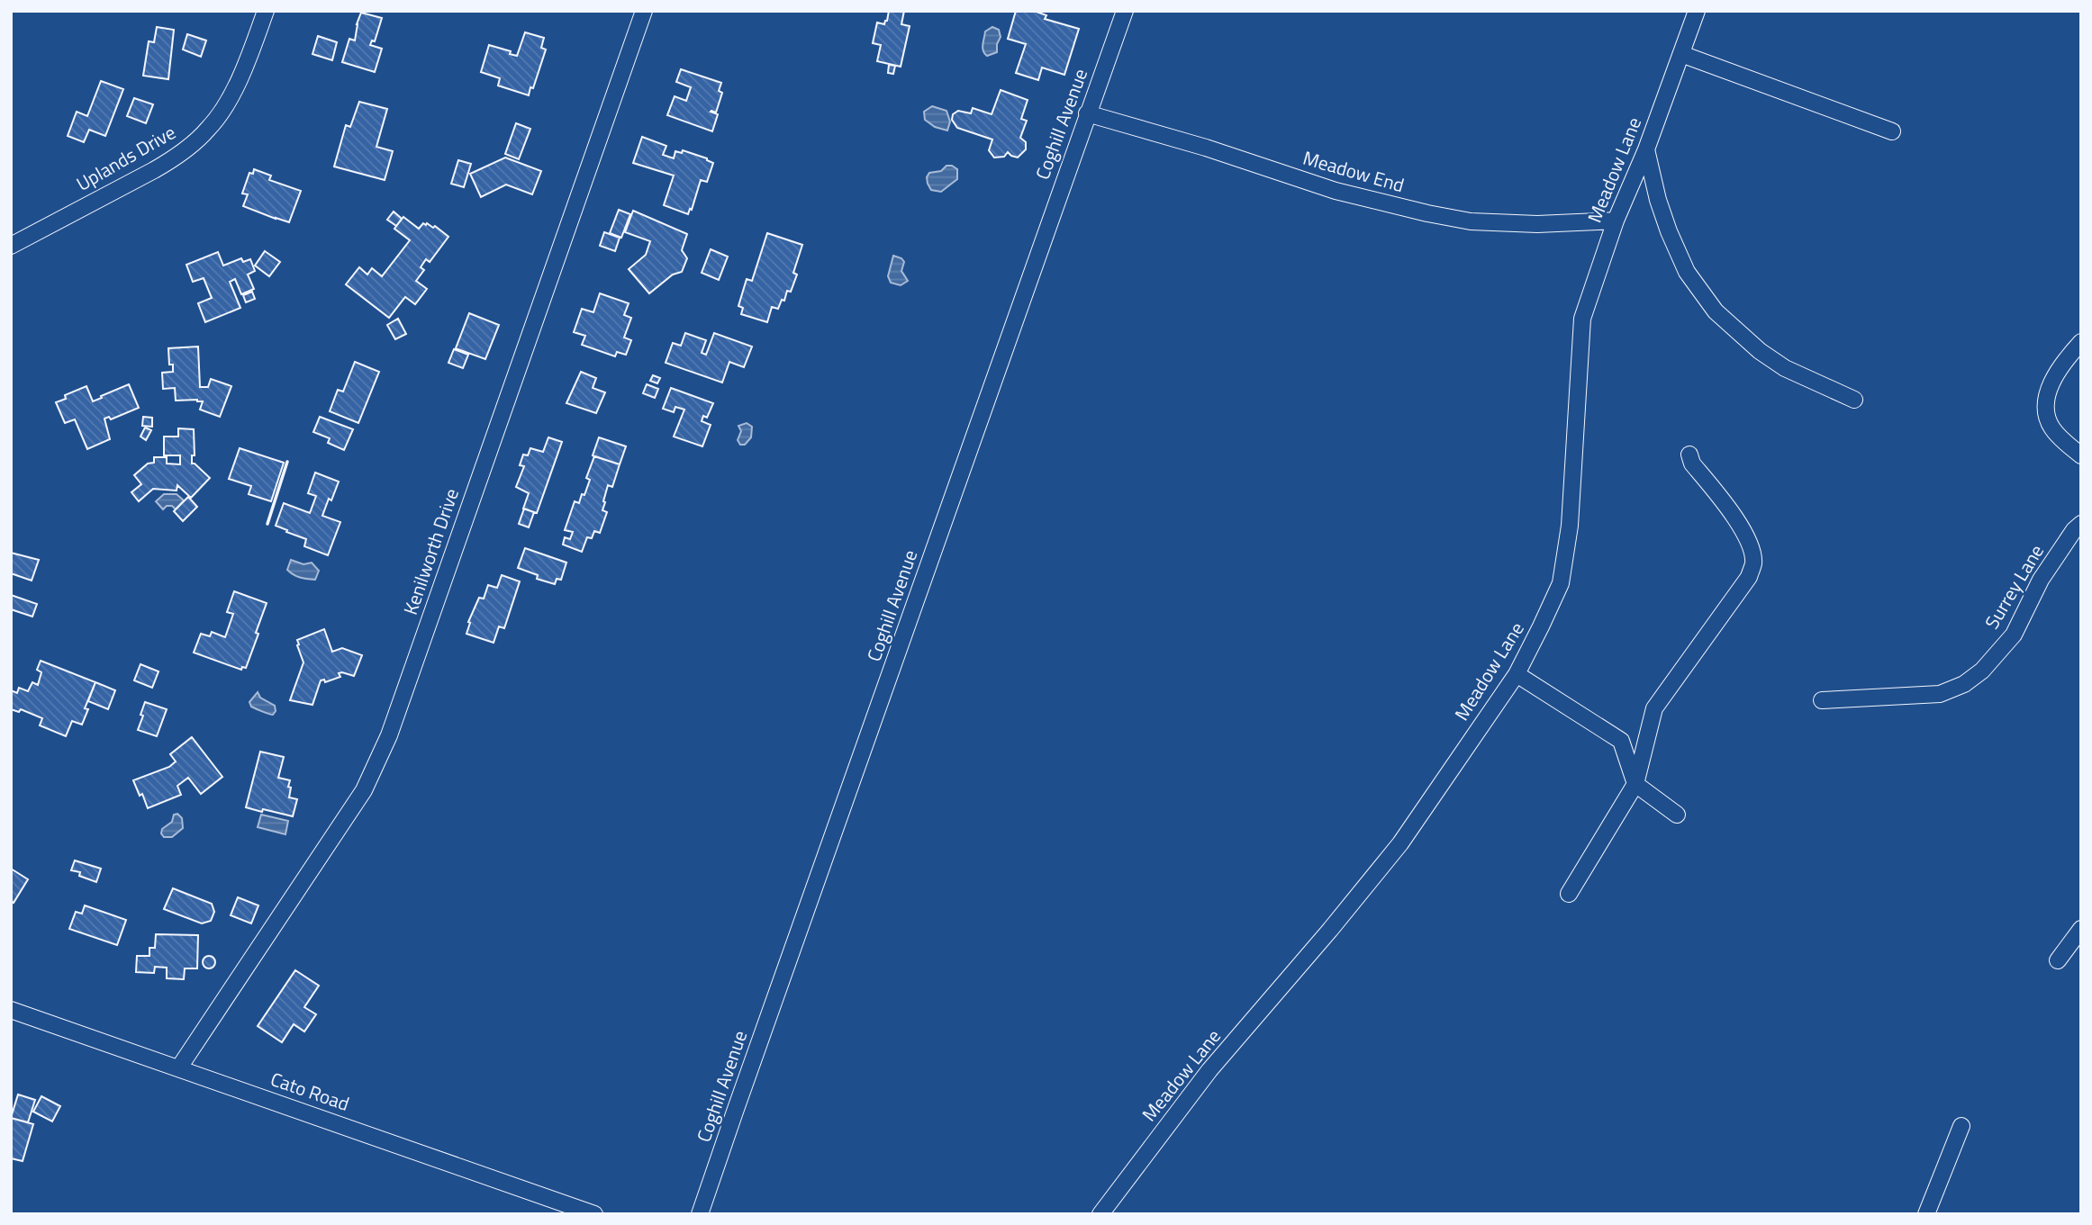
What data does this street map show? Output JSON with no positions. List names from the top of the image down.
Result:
{
  "streets": {
    "street": [
      "Coghill Avenue",
      "Uplands Drive",
      "Meadow Lane",
      "Meadow End",
      "Kenilworth Drive",
      "Surrey Lane",
      "Cato Road"
    ]
  },
  "crossings": [
    ["Coghill Avenue", "Meadow End"],
    ["Meadow Lane", "Meadow End"],
    ["Kenilworth Drive", "Cato Road"]
  ]
}
